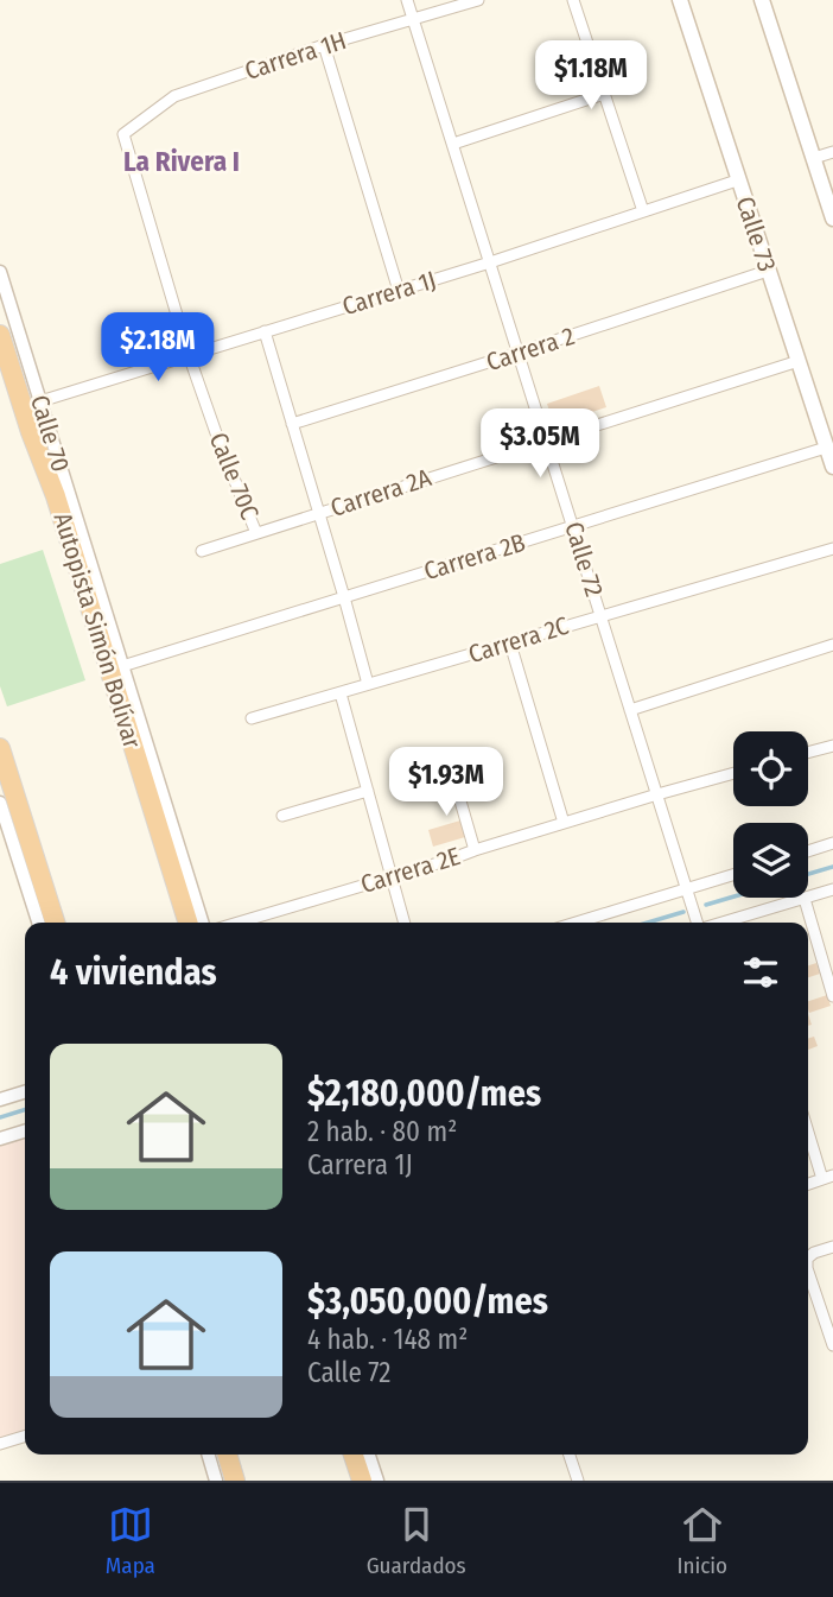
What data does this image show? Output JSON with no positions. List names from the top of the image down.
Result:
{
  "streets": {
    "highway": ["Autopista Simón Bolívar"],
    "main road": ["Calle 73"],
    "street": [
      "Carrera 1H",
      "Carrera 1J",
      "Carrera 2",
      "Calle 70",
      "Calle 70C",
      "Carrera 2A",
      "Carrera 2B",
      "Calle 72",
      "Carrera 2C",
      "Carrera 2E"
    ]
  },
  "crossings": [
    ["Carrera 1H", "Calle 70C"],
    ["Carrera 1H", "Calle 72"],
    ["Calle 73", "Carrera 1J"],
    ["Calle 73", "Carrera 2"],
    ["Calle 73", "Carrera 2A"],
    ["Calle 73", "Carrera 2B"],
    ["Carrera 1J", "Calle 70"],
    ["Carrera 1J", "Calle 70C"],
    ["Carrera 1J", "Calle 72"],
    ["Carrera 2", "Calle 72"],
    ["Calle 70", "Carrera 2B"],
    ["Calle 70C", "Carrera 2A"],
    ["Carrera 2A", "Calle 72"],
    ["Carrera 2B", "Calle 72"],
    ["Calle 72", "Carrera 2C"],
    ["Calle 72", "Carrera 2E"]
  ],
  "districts": ["La Rivera I"],
  "page": {
    "price": [
      "$1.18M",
      "$2.18M",
      "$3.05M",
      "$1.93M"
    ],
    "heading": "4 viviendas",
    "list": [
      {
        "name": "$2,180,000/mes",
        "note": "2 hab. · 80 m² · Carrera 1J"
      },
      {
        "name": "$3,050,000/mes",
        "note": "4 hab. · 148 m² · Calle 72"
      }
    ],
    "tabs": ["Mapa", "Guardados", "Inicio"]
  }
}
